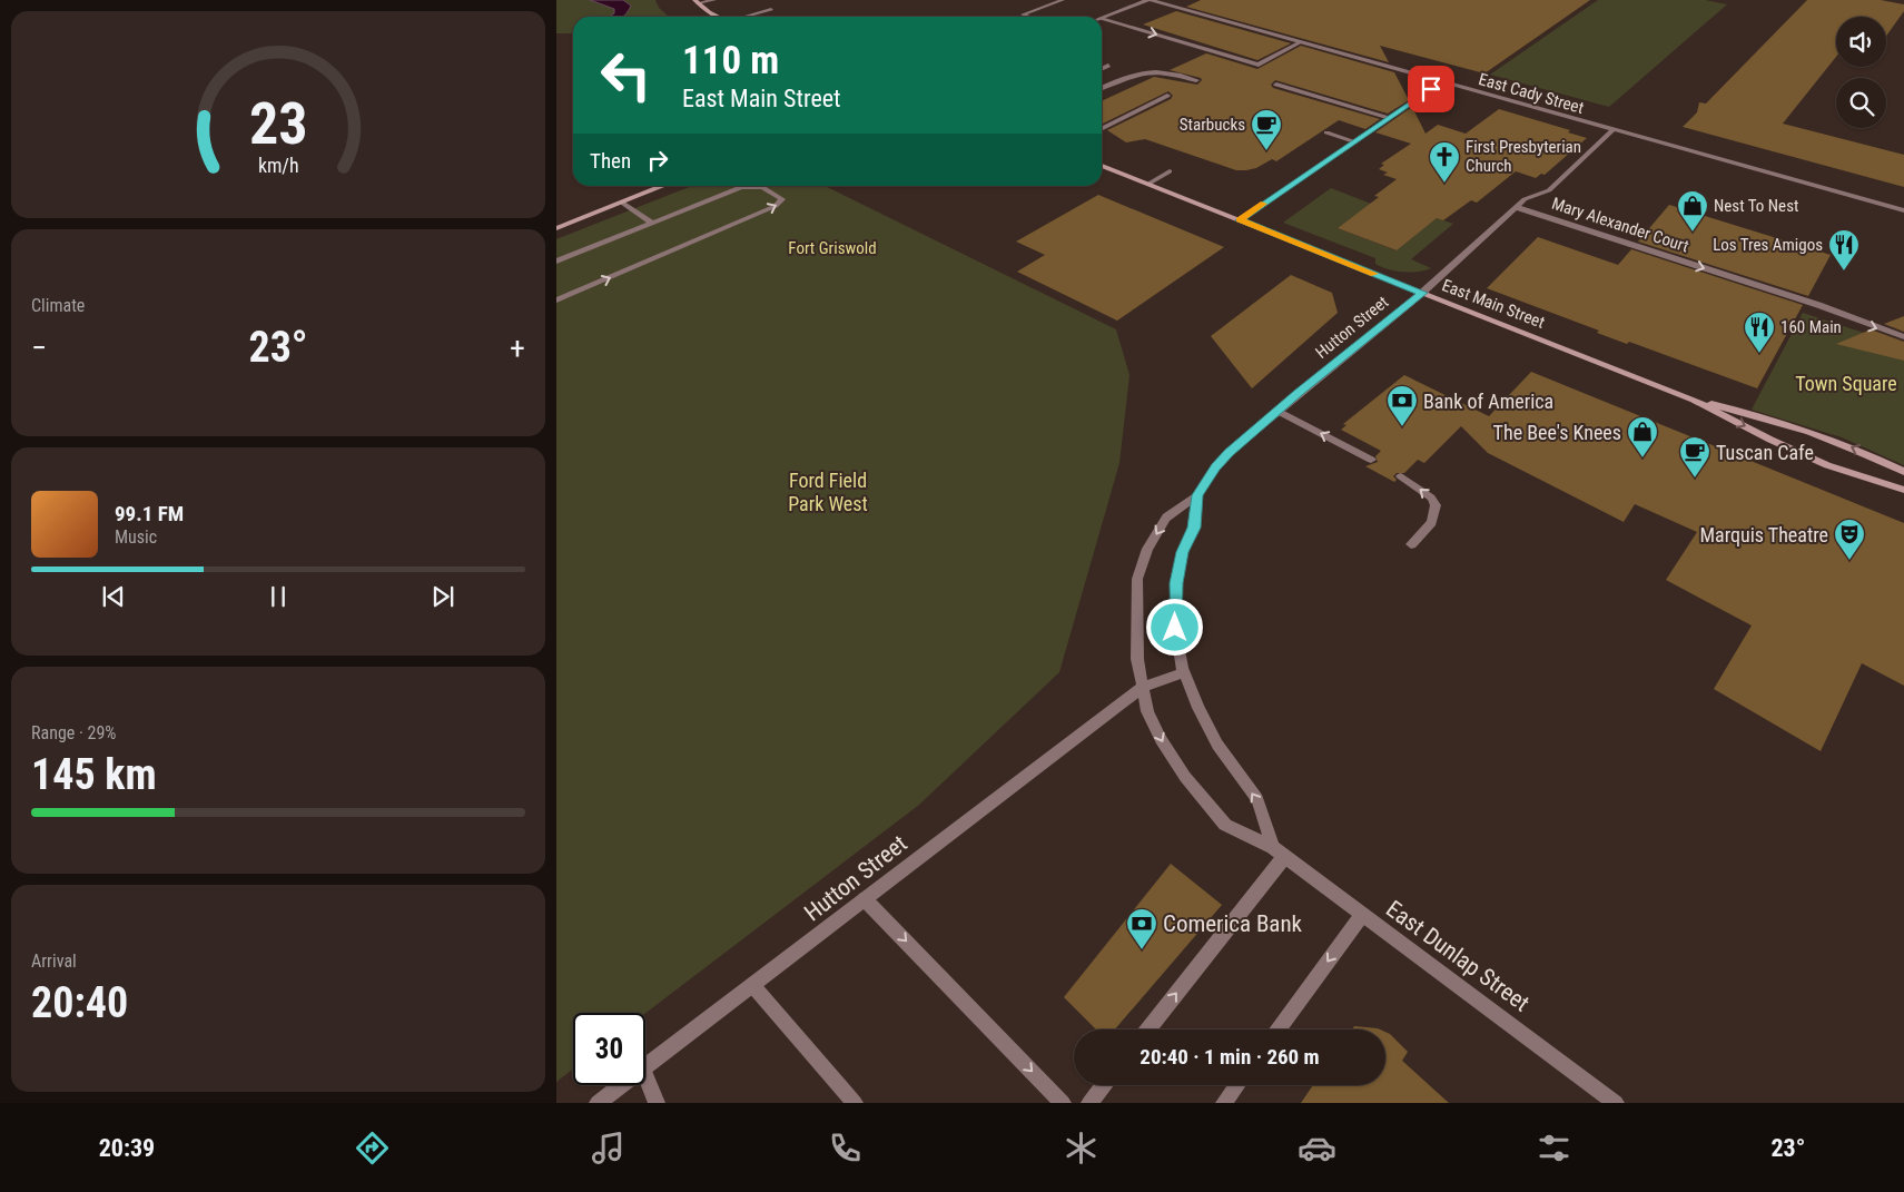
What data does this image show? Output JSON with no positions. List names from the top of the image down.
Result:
{
  "streets": {
    "street": [
      "East Cady Street",
      "Mary Alexander Court",
      "East Main Street",
      "Hutton Street",
      "East Dunlap Street"
    ]
  },
  "crossings": [
    ["East Cady Street", "Hutton Street"],
    ["Mary Alexander Court", "Hutton Street"],
    ["East Main Street", "Hutton Street"],
    ["Hutton Street", "East Dunlap Street"]
  ],
  "one_way": ["Mary Alexander Court"],
  "parks": ["Fort Griswold", "Town Square", "Ford Field Park West"],
  "places": {
    "cafe": ["Starbucks", "Tuscan Cafe"],
    "church": ["First Presbyterian Church"],
    "shop": ["Nest To Nest", "The Bee's Knees"],
    "restaurant": ["Los Tres Amigos", "160 Main"],
    "bank": ["Bank of America", "Comerica Bank"],
    "theatre": ["Marquis Theatre"]
  },
  "page": {
    "turn": ["110 m", "East Main Street"],
    "then": "Then",
    "tile": [
      "Climate",
      ["Range · 29%", "145 km"],
      ["Arrival", "20:40"]
    ],
    "heat": ["−", "23°", "+"],
    "song": ["99.1 FM", "Music"],
    "limit": "30",
    "trip": "20:40 · 1 min · 260 m",
    "tabs": ["20:39", "23°"],
    "gauge": ["23", "km/h"]
  }
}
